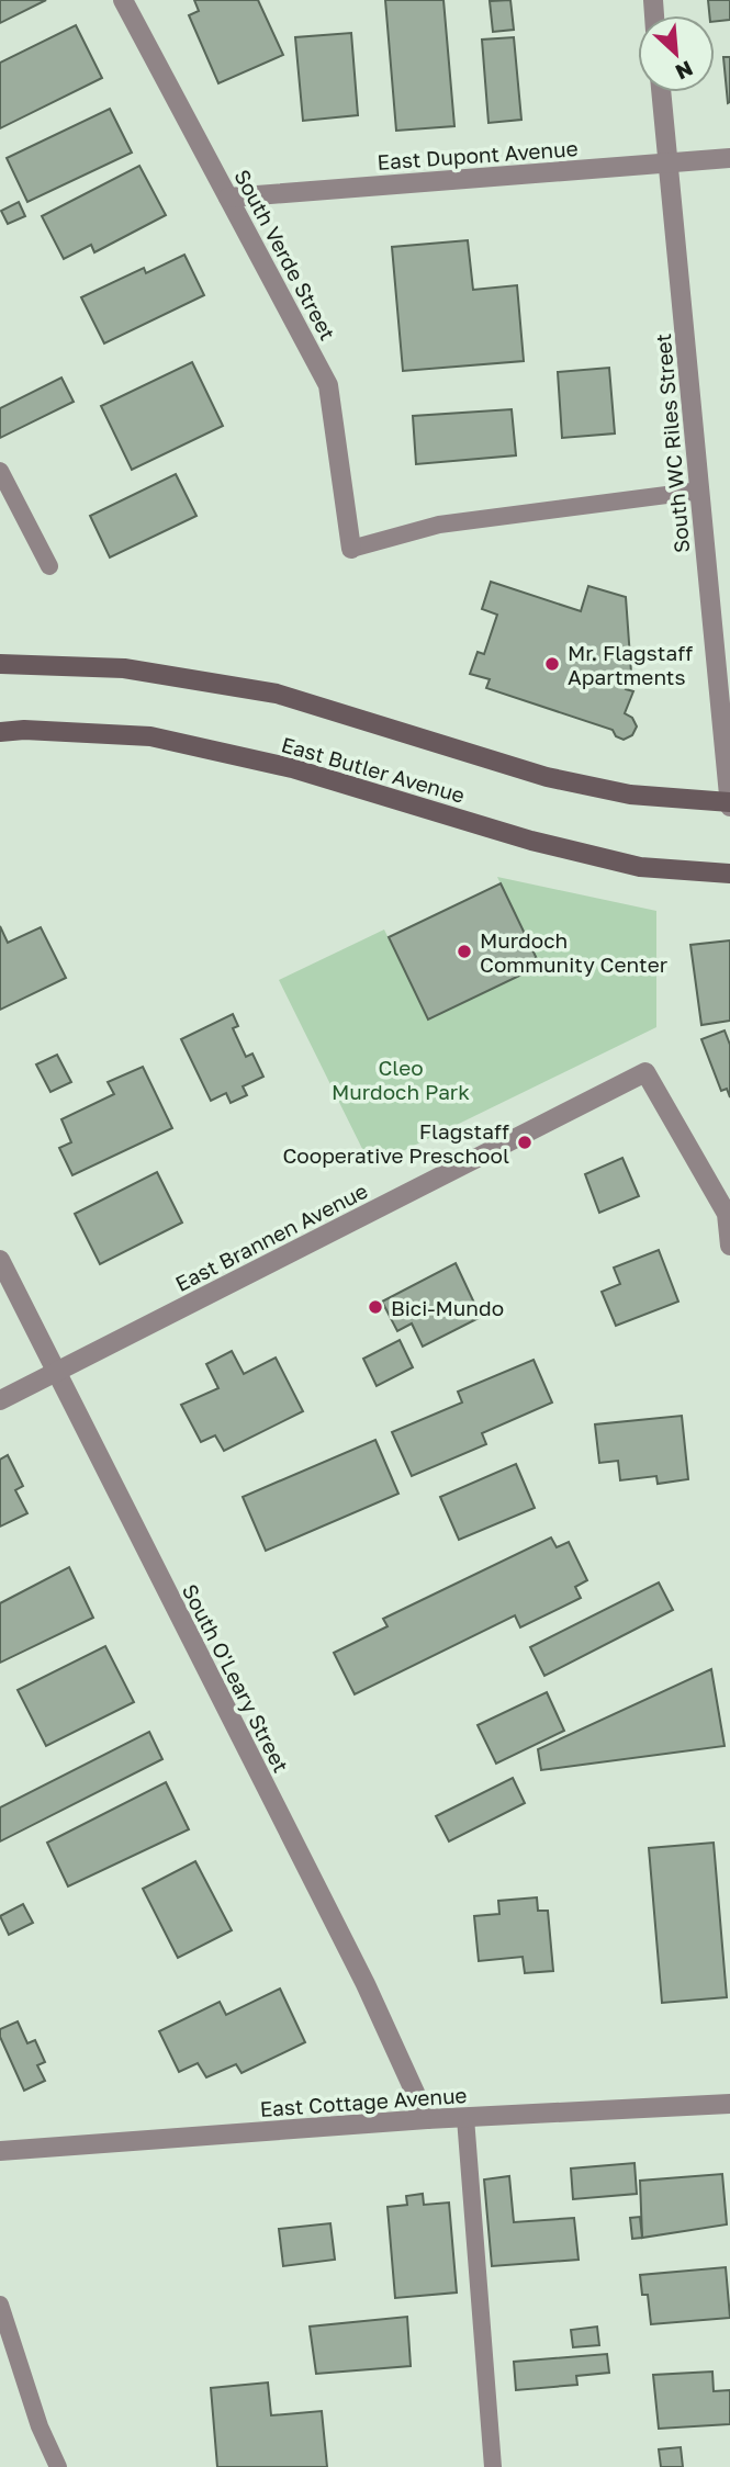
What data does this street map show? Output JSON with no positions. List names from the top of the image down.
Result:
{
  "streets": {
    "main road": ["East Butler Avenue"],
    "street": [
      "East Dupont Avenue",
      "South Verde Street",
      "South WC Riles Street",
      "East Brannen Avenue",
      "South O'Leary Street",
      "East Cottage Avenue"
    ]
  },
  "crossings": [
    ["East Dupont Avenue", "South Verde Street"],
    ["East Dupont Avenue", "South WC Riles Street"],
    ["South WC Riles Street", "East Butler Avenue"],
    ["East Brannen Avenue", "South O'Leary Street"],
    ["South O'Leary Street", "East Cottage Avenue"]
  ],
  "parks": ["Cleo Murdoch Park"],
  "places": [
    "Mr. Flagstaff Apartments",
    "Murdoch Community Center",
    "Flagstaff Cooperative Preschool",
    "Bici-Mundo"
  ],
  "north": "bottom right"
}
